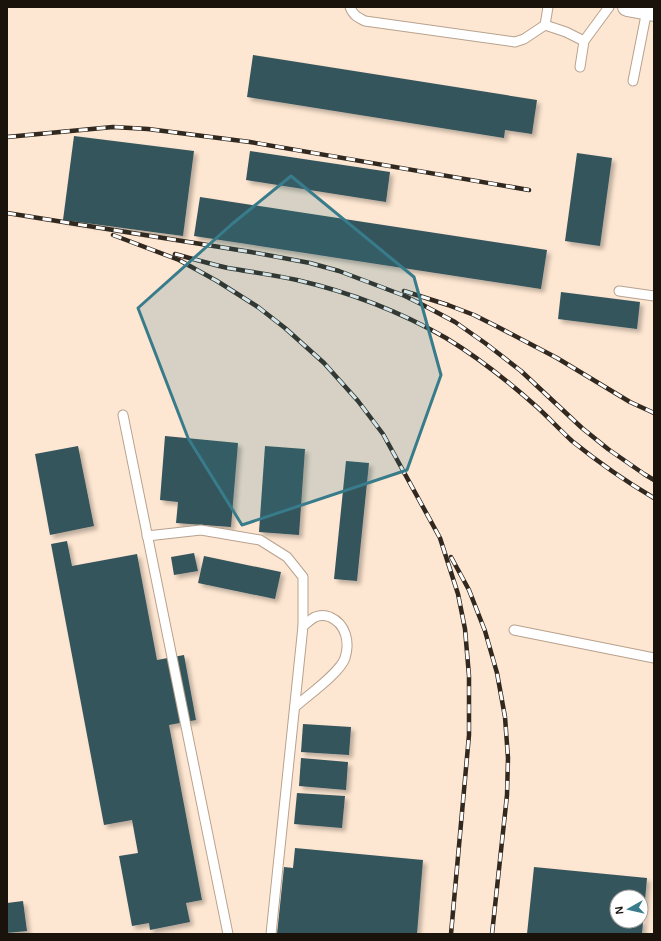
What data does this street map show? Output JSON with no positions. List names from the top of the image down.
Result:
{
  "north": "left"
}
